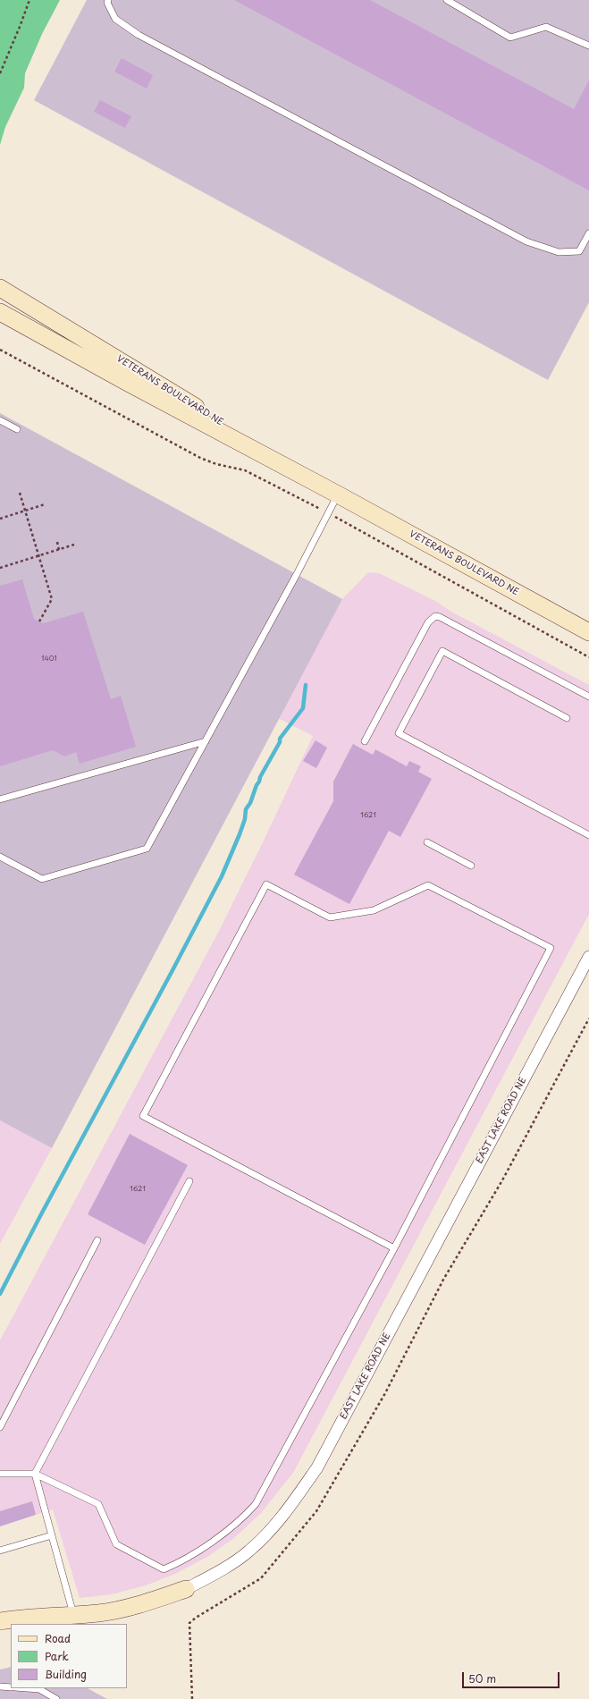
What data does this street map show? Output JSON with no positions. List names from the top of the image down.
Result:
{
  "streets": {
    "main road": ["VETERANS BOULEVARD NE", "EAST LAKE ROAD NE"]
  },
  "house_numbers": ["1401", "1621", "1621"],
  "legend": ["Road", "Park", "Building"],
  "scale_bar": "50 m"
}
